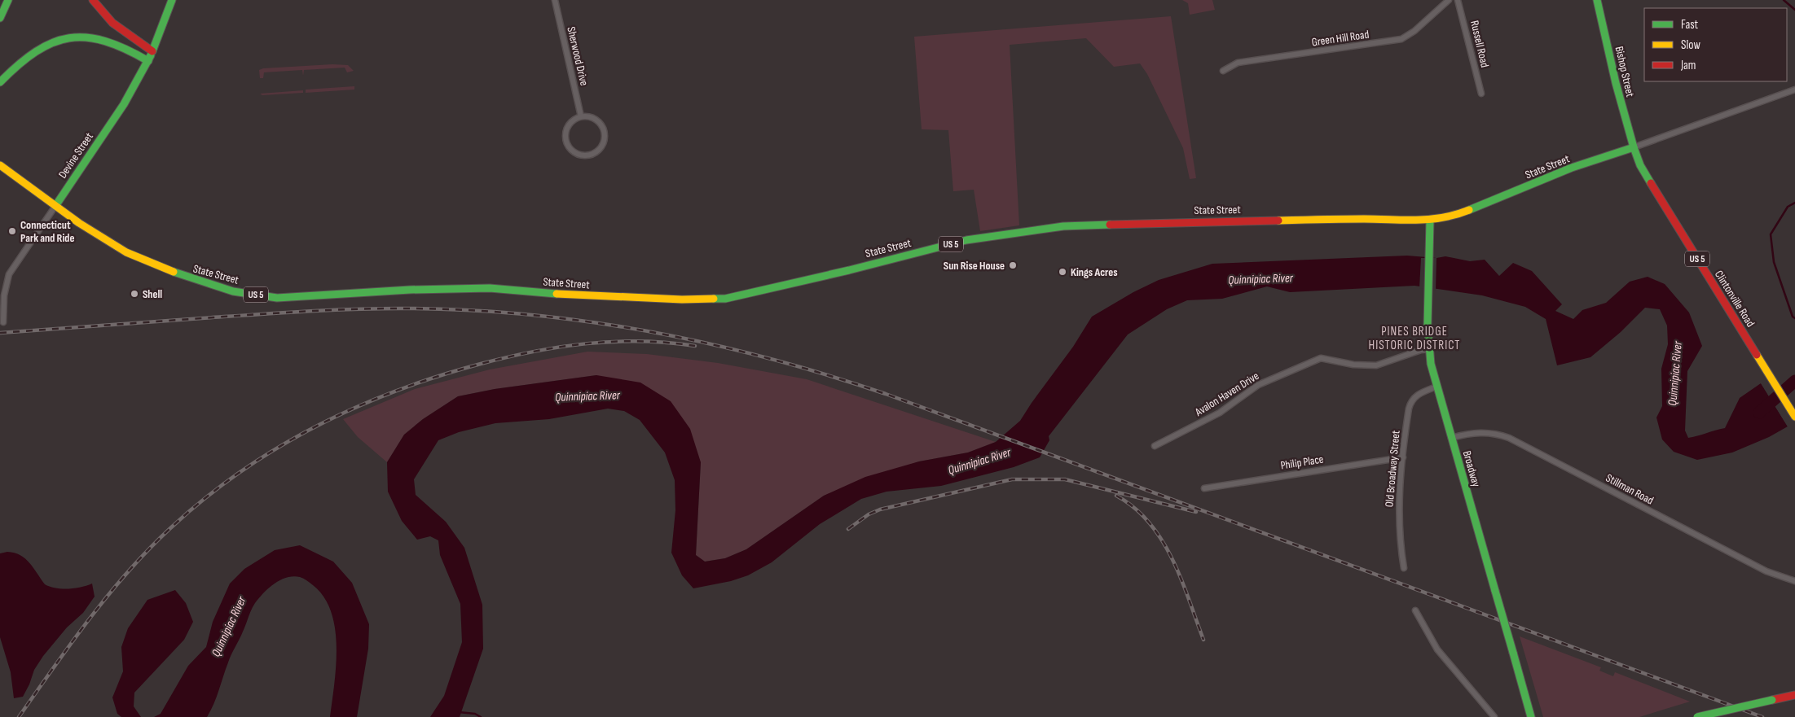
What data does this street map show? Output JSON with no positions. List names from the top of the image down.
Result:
{
  "streets": {
    "main road": [
      "Bishop Street",
      "Devine Street",
      "State Street",
      "US 5",
      "Clintonville Road",
      "Broadway"
    ],
    "street": [
      "Green Hill Road",
      "Russell Road",
      "Sherwood Drive",
      "Avalon Haven Drive",
      "Philip Place",
      "Old Broadway Street",
      "Stillman Road"
    ]
  },
  "crossings": [
    ["Bishop Street", "State Street"],
    ["Bishop Street", "Clintonville Road"],
    ["Devine Street", "State Street"],
    ["State Street", "Clintonville Road"],
    ["State Street", "Broadway"],
    ["Avalon Haven Drive", "Broadway"],
    ["Philip Place", "Old Broadway Street"],
    ["Old Broadway Street", "Broadway"],
    ["Broadway", "Stillman Road"]
  ],
  "districts": ["PINES BRIDGE HISTORIC DISTRICT"],
  "water": ["Quinnipiac River"],
  "places": [
    "Connecticut Park and Ride",
    "Sun Rise House",
    "Kings Acres",
    "Shell"
  ],
  "legend": ["Fast", "Slow", "Jam"]
}
